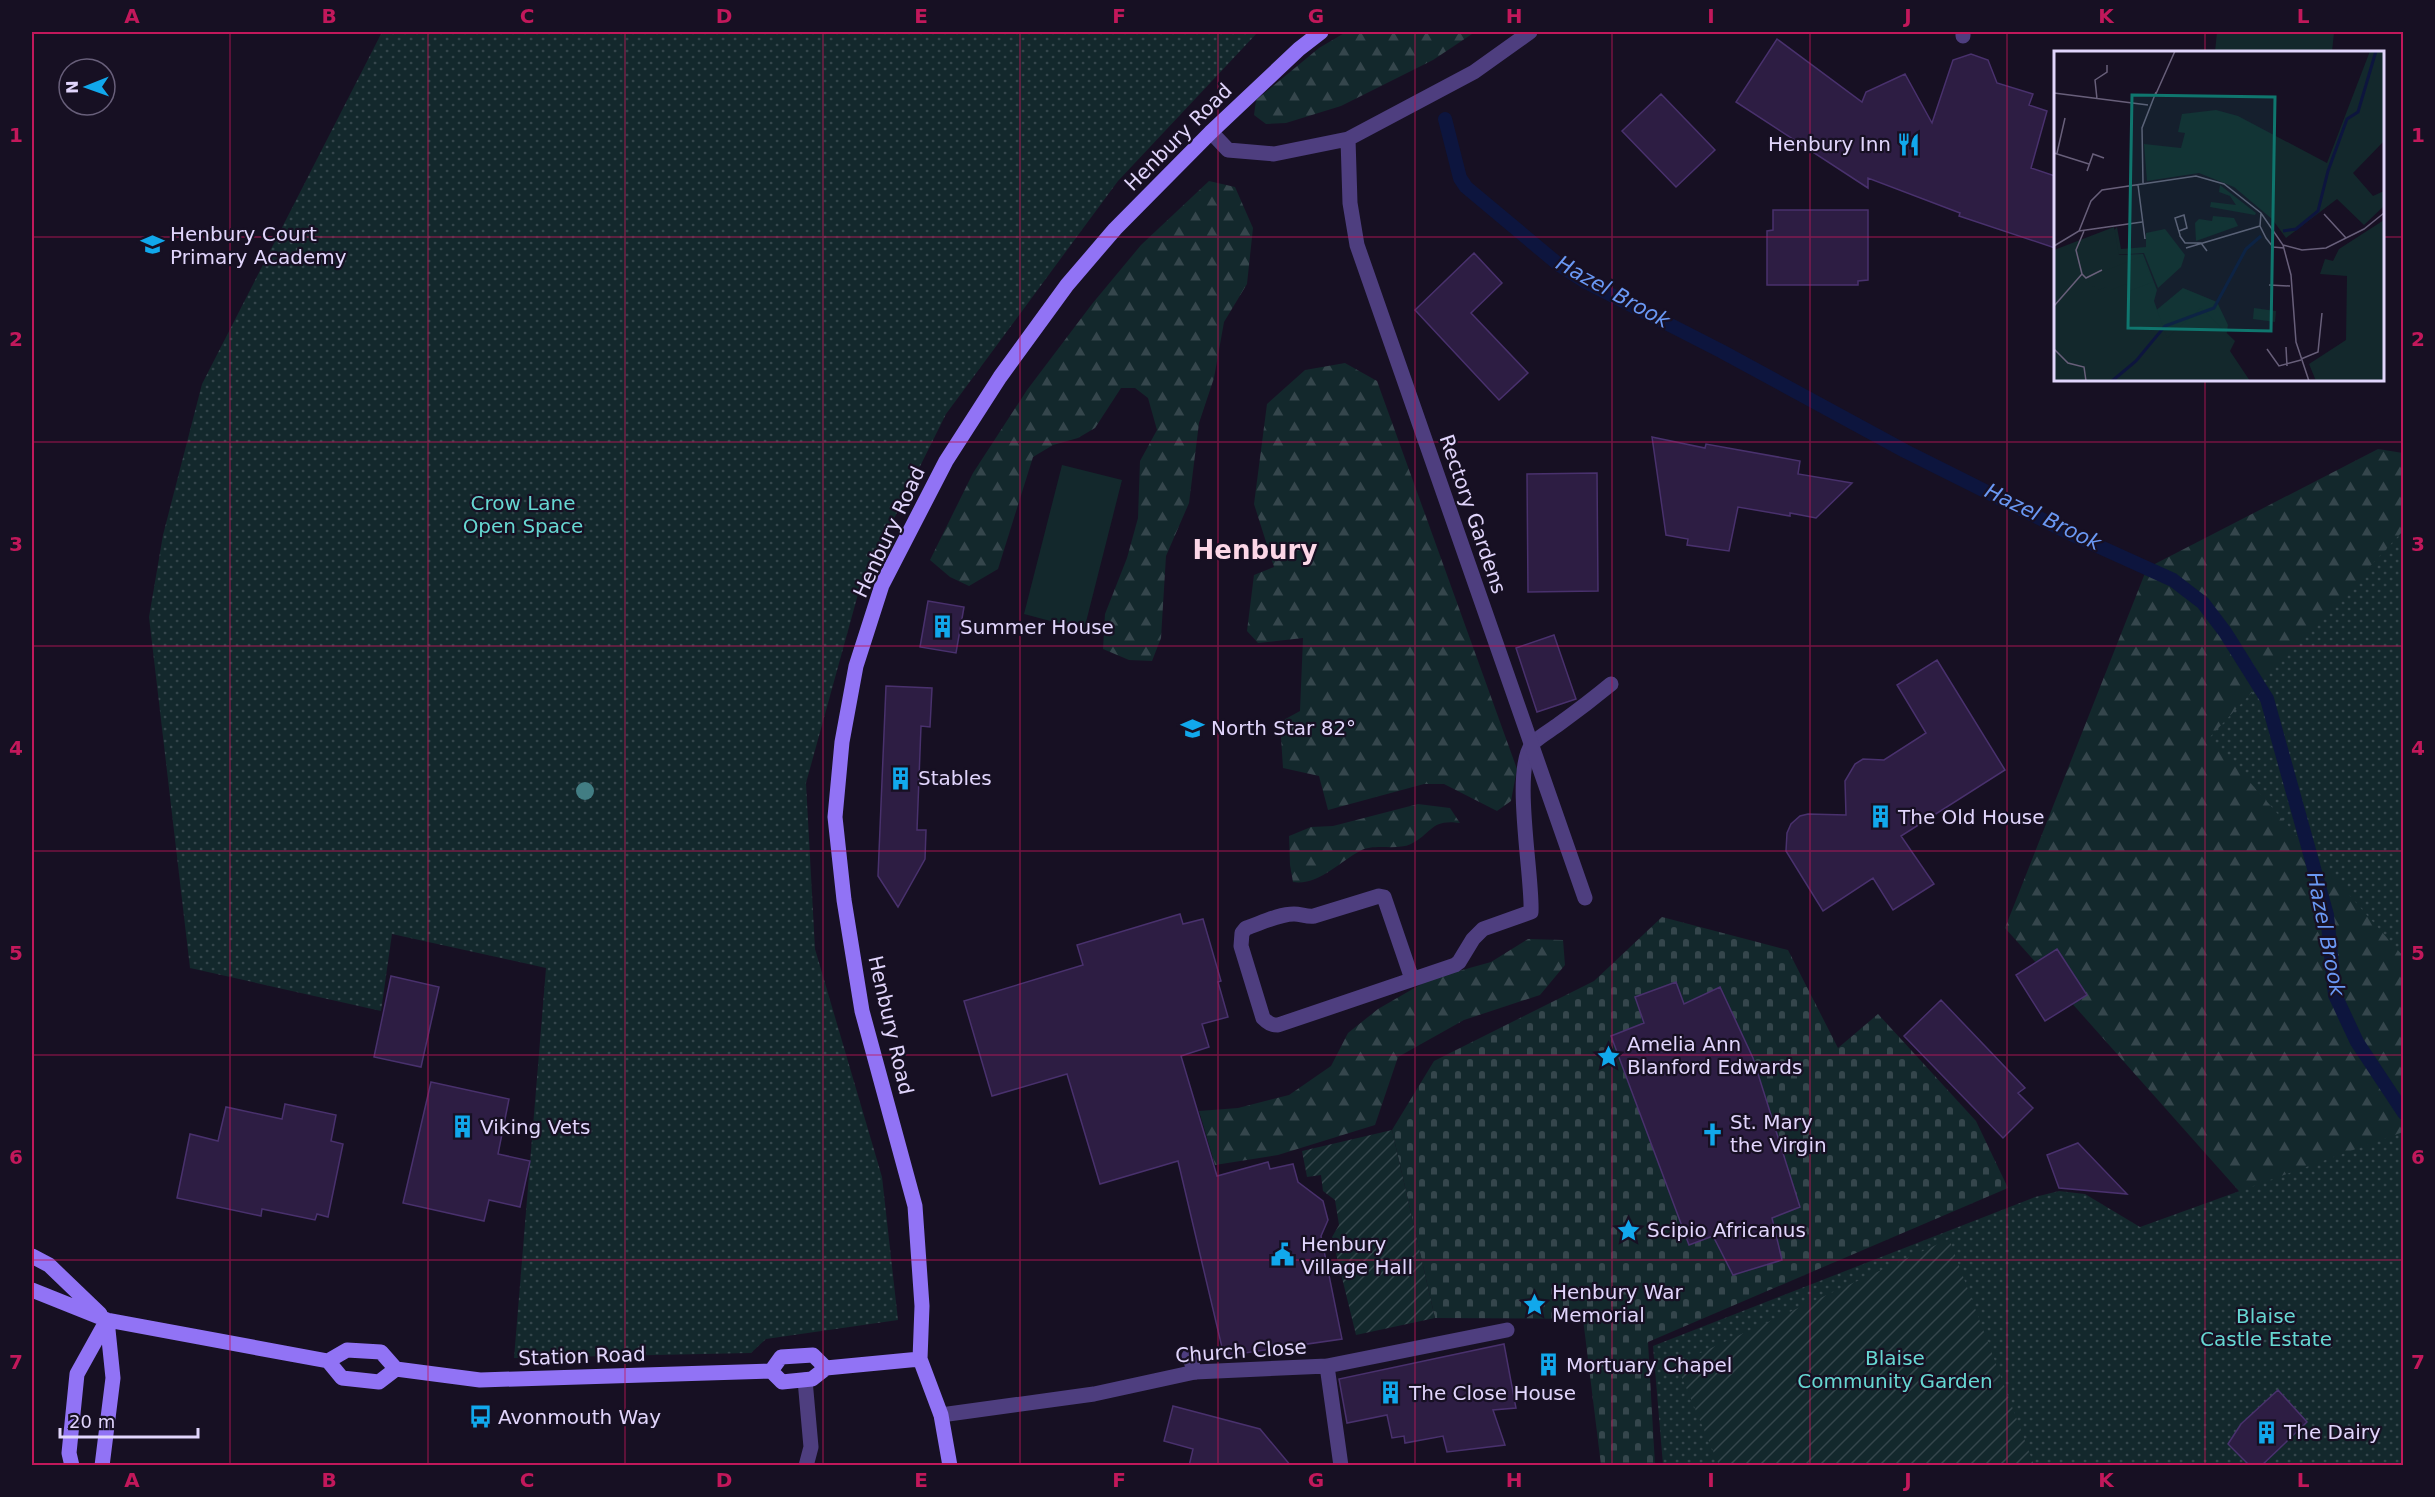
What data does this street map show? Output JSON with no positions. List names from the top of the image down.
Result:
{
  "streets": {
    "main road": ["Henbury Road", "Station Road"],
    "street": ["Rectory Gardens", "Church Close"]
  },
  "crossings": [
    ["Henbury Road", "Church Close"]
  ],
  "districts": ["Henbury"],
  "water": ["Hazel Brook"],
  "parks": ["Crow Lane Open Space", "Blaise Castle Estate", "Blaise Community Garden"],
  "places": {
    "restaurant": ["Henbury Inn"],
    "school or university": ["Henbury Court Primary Academy", "North Star 82°"],
    "building": [
      "Summer House",
      "Stables",
      "The Old House",
      "Viking Vets",
      "Mortuary Chapel",
      "The Close House",
      "The Dairy"
    ],
    "place": ["Amelia Ann Blanford Edwards", "Scipio Africanus", "Henbury War Memorial"],
    "church": ["St. Mary the Virgin"],
    "public building": ["Henbury Village Hall"],
    "bus stop": ["Avonmouth Way"]
  },
  "scale_bar": "20 m",
  "north": "left",
  "grid": {
    "columns": [
      "A",
      "B",
      "C",
      "D",
      "E",
      "F",
      "G",
      "H",
      "I",
      "J",
      "K",
      "L"
    ],
    "rows": [
      "1",
      "2",
      "3",
      "4",
      "5",
      "6",
      "7"
    ]
  }
}
